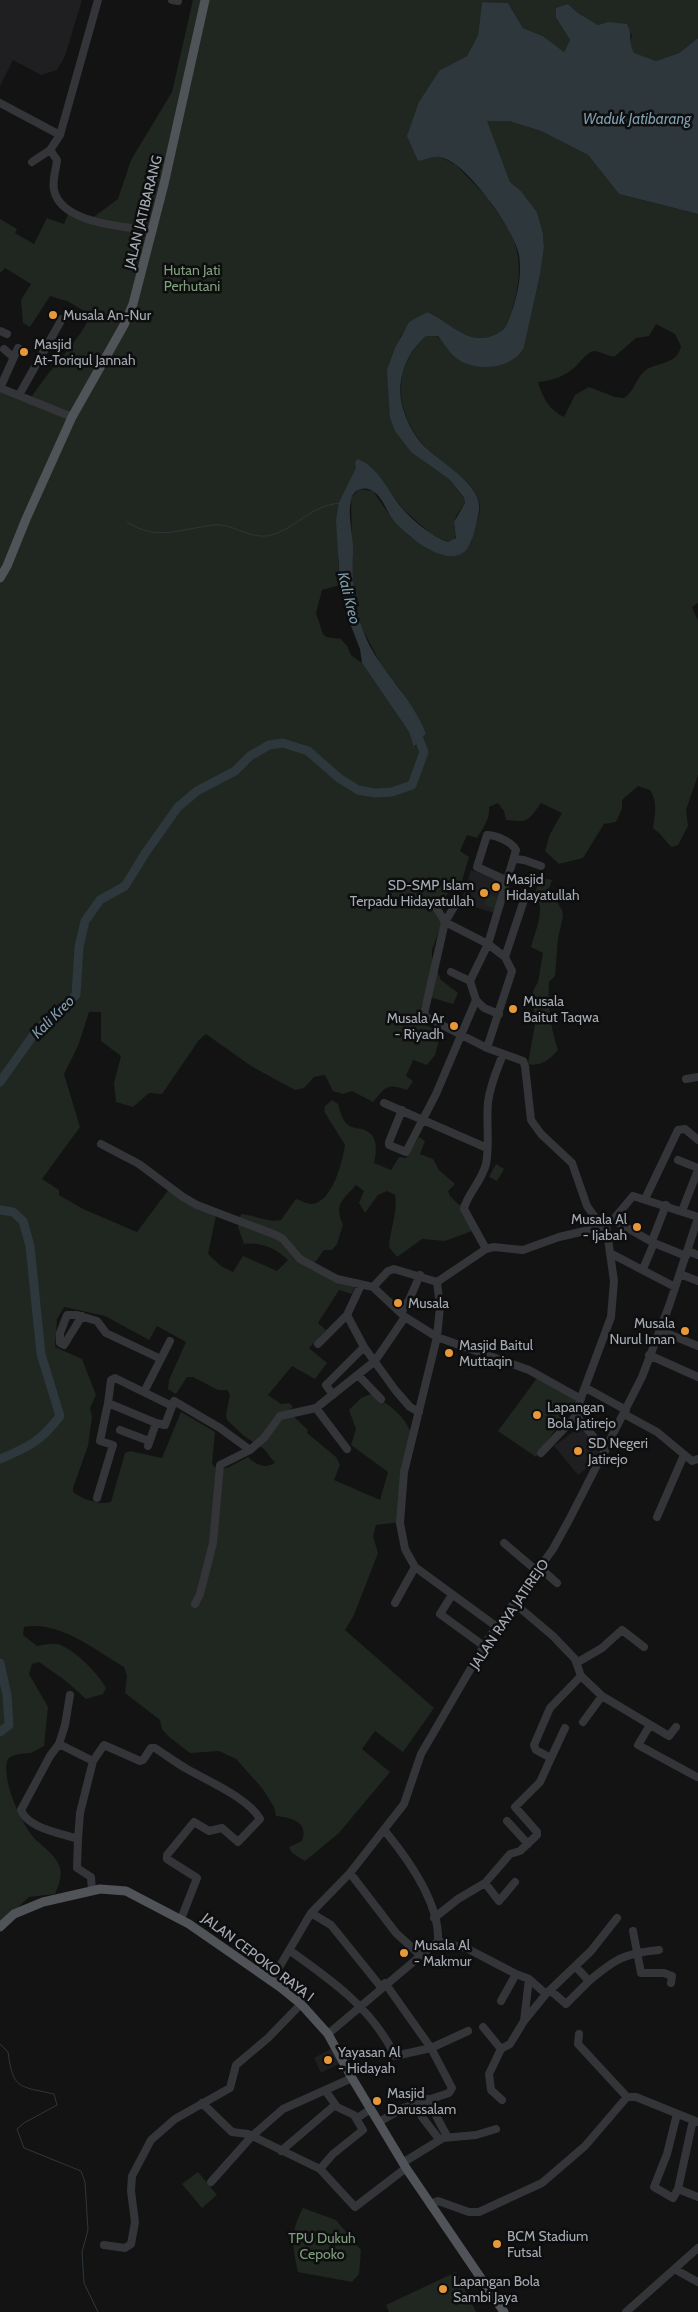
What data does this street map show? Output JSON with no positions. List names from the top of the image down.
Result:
{
  "streets": {
    "main road": ["JALAN JATIBARANG", "JALAN CEPOKO RAYA I"],
    "street": ["JALAN RAYA JATIREJO"]
  },
  "crossings": [
    ["JALAN RAYA JATIREJO", "JALAN CEPOKO RAYA I"]
  ],
  "water": ["Waduk Jatibarang", "Kali Kreo"],
  "parks": ["Hutan Jati Perhutani", "TPU Dukuh Cepoko"],
  "places": [
    "Musala An-Nur",
    "Masjid At-Toriqul Jannah",
    "Masjid Hidayatullah",
    "SD-SMP Islam Terpadu Hidayatullah",
    "Musala Baitut Taqwa",
    "Musala Ar - Riyadh",
    "Musala Al - Ijabah",
    "Musala",
    "Musala Nurul Iman",
    "Masjid Baitul Muttaqin",
    "Lapangan Bola Jatirejo",
    "SD Negeri Jatirejo",
    "Musala Al - Makmur",
    "Yayasan Al - Hidayah",
    "Masjid Darussalam",
    "BCM Stadium Futsal",
    "Lapangan Bola Sambi Jaya"
  ]
}
